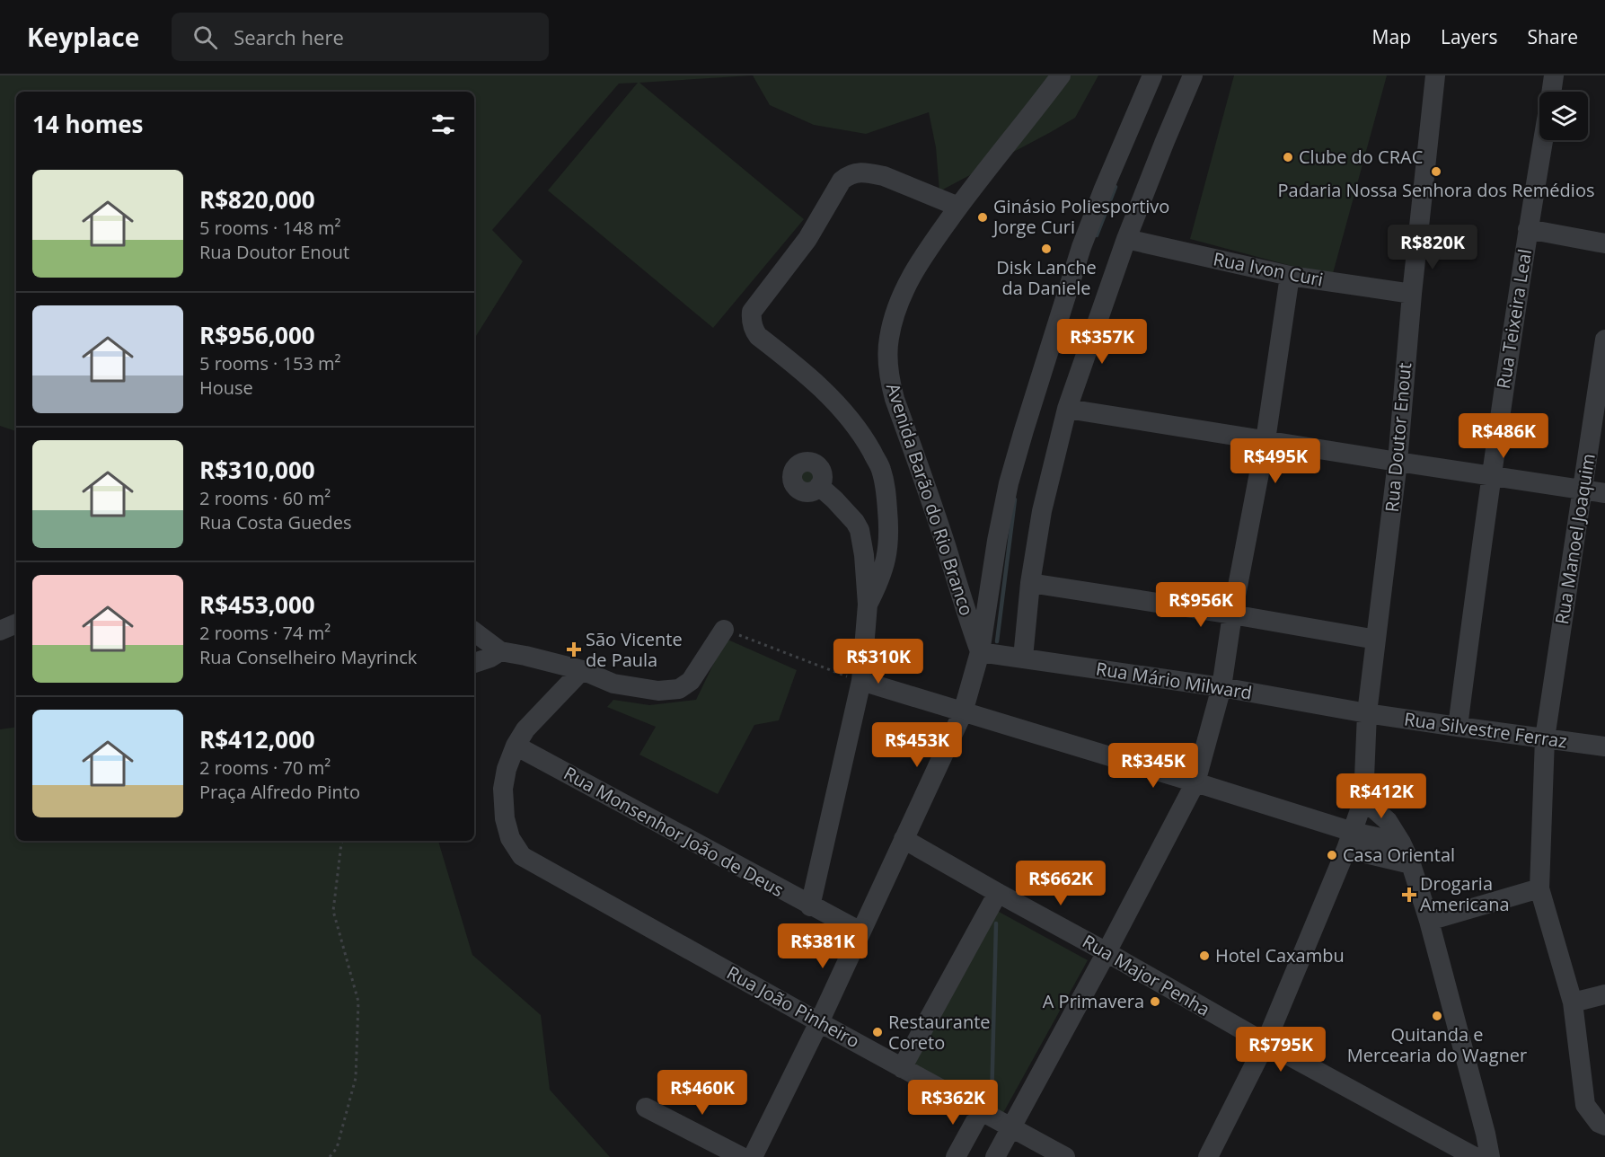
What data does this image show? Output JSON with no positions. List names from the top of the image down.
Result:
{
  "streets": {
    "street": [
      "Rua Ivon Curi",
      "Rua Teixeira Leal",
      "Rua Doutor Enout",
      "Avenida Barão do Rio Branco",
      "Rua Manoel Joaquim",
      "Rua Mário Milward",
      "Rua Silvestre Ferraz",
      "Rua Monsenhor João de Deus",
      "Rua Major Penha",
      "Rua João Pinheiro"
    ]
  },
  "crossings": [
    ["Rua Ivon Curi", "Rua Doutor Enout"],
    ["Rua Teixeira Leal", "Rua Silvestre Ferraz"],
    ["Rua Doutor Enout", "Rua Mário Milward"],
    ["Rua Doutor Enout", "Rua Silvestre Ferraz"],
    ["Rua Doutor Enout", "Rua Major Penha"],
    ["Avenida Barão do Rio Branco", "Rua Mário Milward"],
    ["Rua Manoel Joaquim", "Rua Silvestre Ferraz"],
    ["Rua Mário Milward", "Rua Silvestre Ferraz"],
    ["Rua Monsenhor João de Deus", "Rua João Pinheiro"]
  ],
  "places": {
    "other": [
      "Clube do CRAC",
      "Padaria Nossa Senhora dos Remédios",
      "Ginásio Poliesportivo Jorge Curi",
      "Disk Lanche da Daniele",
      "Casa Oriental",
      "Hotel Caxambu",
      "A Primavera",
      "Quitanda e Mercearia do Wagner",
      "Restaurante Coreto"
    ],
    "health": ["São Vicente de Paula", "Drogaria Americana"]
  },
  "page": {
    "header": "Keyplace",
    "search": "Search here",
    "nav": ["Map", "Layers", "Share"],
    "heading": "14 homes",
    "list": [
      {
        "name": "R$820,000",
        "note": "5 rooms · 148 m² · Rua Doutor Enout"
      },
      {
        "name": "R$956,000",
        "note": "5 rooms · 153 m² · House"
      },
      {
        "name": "R$310,000",
        "note": "2 rooms · 60 m² · Rua Costa Guedes"
      },
      {
        "name": "R$453,000",
        "note": "2 rooms · 74 m² · Rua Conselheiro Mayrinck"
      },
      {
        "name": "R$412,000",
        "note": "2 rooms · 70 m² · Praça Alfredo Pinto"
      }
    ],
    "price": [
      "R$820K",
      "R$357K",
      "R$486K",
      "R$495K",
      "R$956K",
      "R$310K",
      "R$453K",
      "R$345K",
      "R$412K",
      "R$662K",
      "R$381K",
      "R$795K",
      "R$460K",
      "R$362K"
    ]
  }
}
